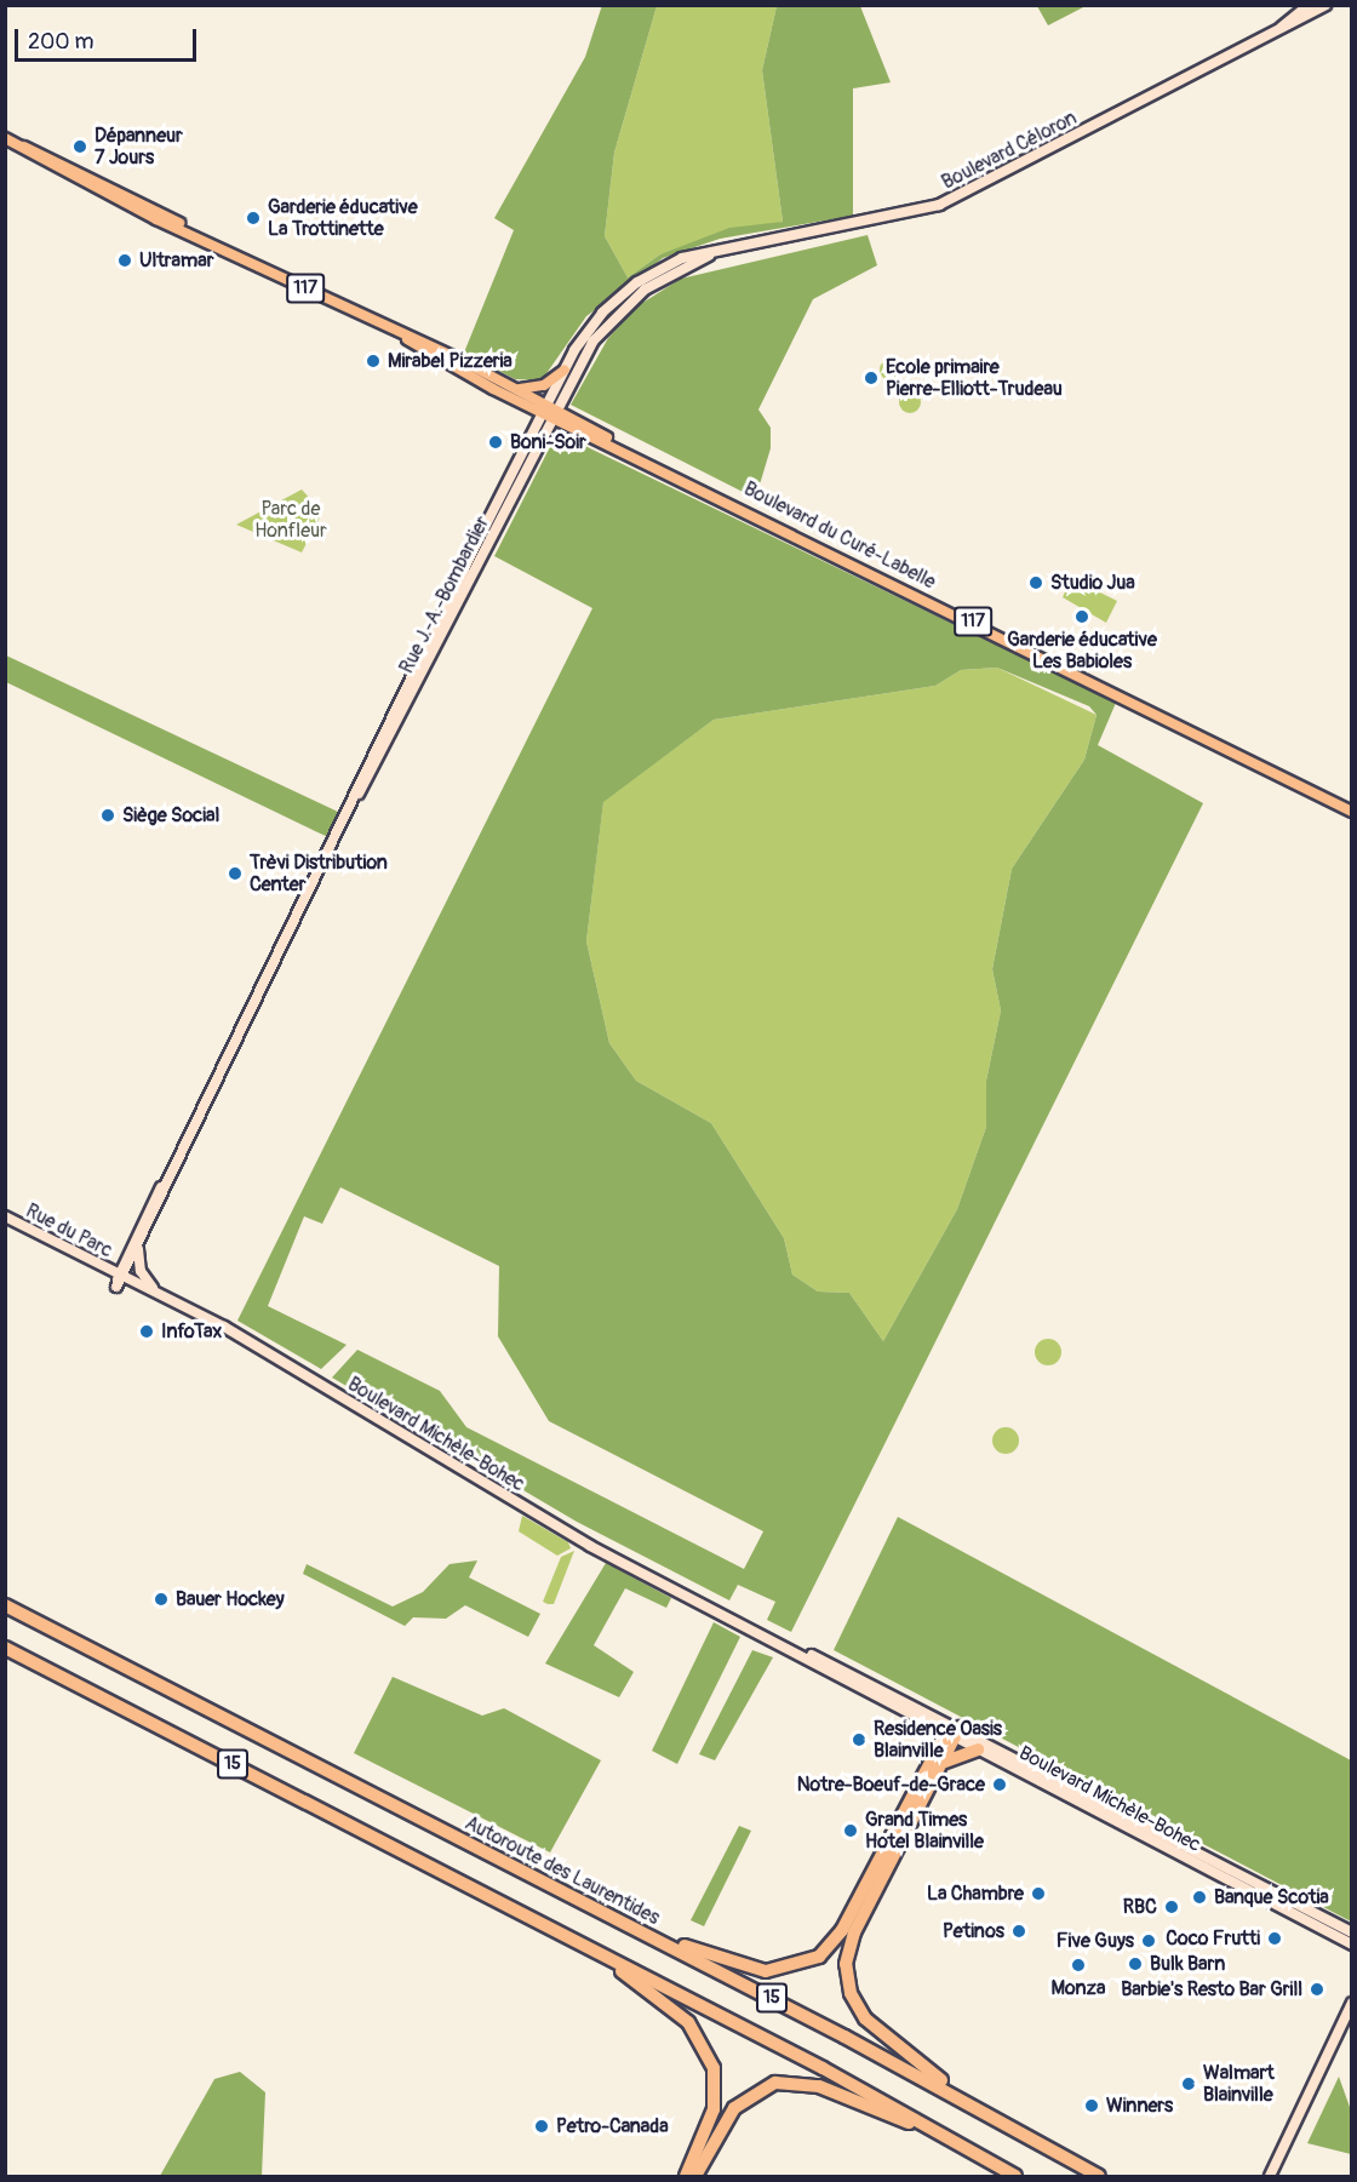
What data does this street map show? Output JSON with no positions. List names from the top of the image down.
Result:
{
  "streets": {
    "highway": ["15", "Autoroute des Laurentides"],
    "main road": ["117", "Boulevard du Curé-Labelle"],
    "street": [
      "Boulevard Céloron",
      "Rue J.-A.-Bombardier",
      "Rue du Parc",
      "Boulevard Michèle-Bohec"
    ]
  },
  "crossings": [
    ["Boulevard Céloron", "Boulevard du Curé-Labelle"],
    ["Boulevard Céloron", "Rue J.-A.-Bombardier"],
    ["Boulevard du Curé-Labelle", "Rue J.-A.-Bombardier"],
    ["Rue J.-A.-Bombardier", "Rue du Parc"],
    ["Rue J.-A.-Bombardier", "Boulevard Michèle-Bohec"],
    ["Rue du Parc", "Boulevard Michèle-Bohec"]
  ],
  "parks": ["Parc de Honfleur"],
  "places": [
    "Dépanneur 7 Jours",
    "Garderie éducative La Trottinette",
    "Ultramar",
    "Mirabel Pizzeria",
    "Ecole primaire Pierre-Elliott-Trudeau",
    "Boni-Soir",
    "Studio Jua",
    "Garderie éducative Les Babioles",
    "Siège Social",
    "Trèvi Distribution Center",
    "InfoTax",
    "Bauer Hockey",
    "Residence Oasis Blainville",
    "Notre-Boeuf-de-Grace",
    "Grand Times Hotel Blainville",
    "La Chambre",
    "Banque Scotia",
    "RBC",
    "Petinos",
    "Coco Frutti",
    "Five Guys",
    "Bulk Barn",
    "Monza",
    "Barbie's Resto Bar Grill",
    "Walmart Blainville",
    "Winners",
    "Petro-Canada"
  ],
  "scale_bar": "200 m"
}
